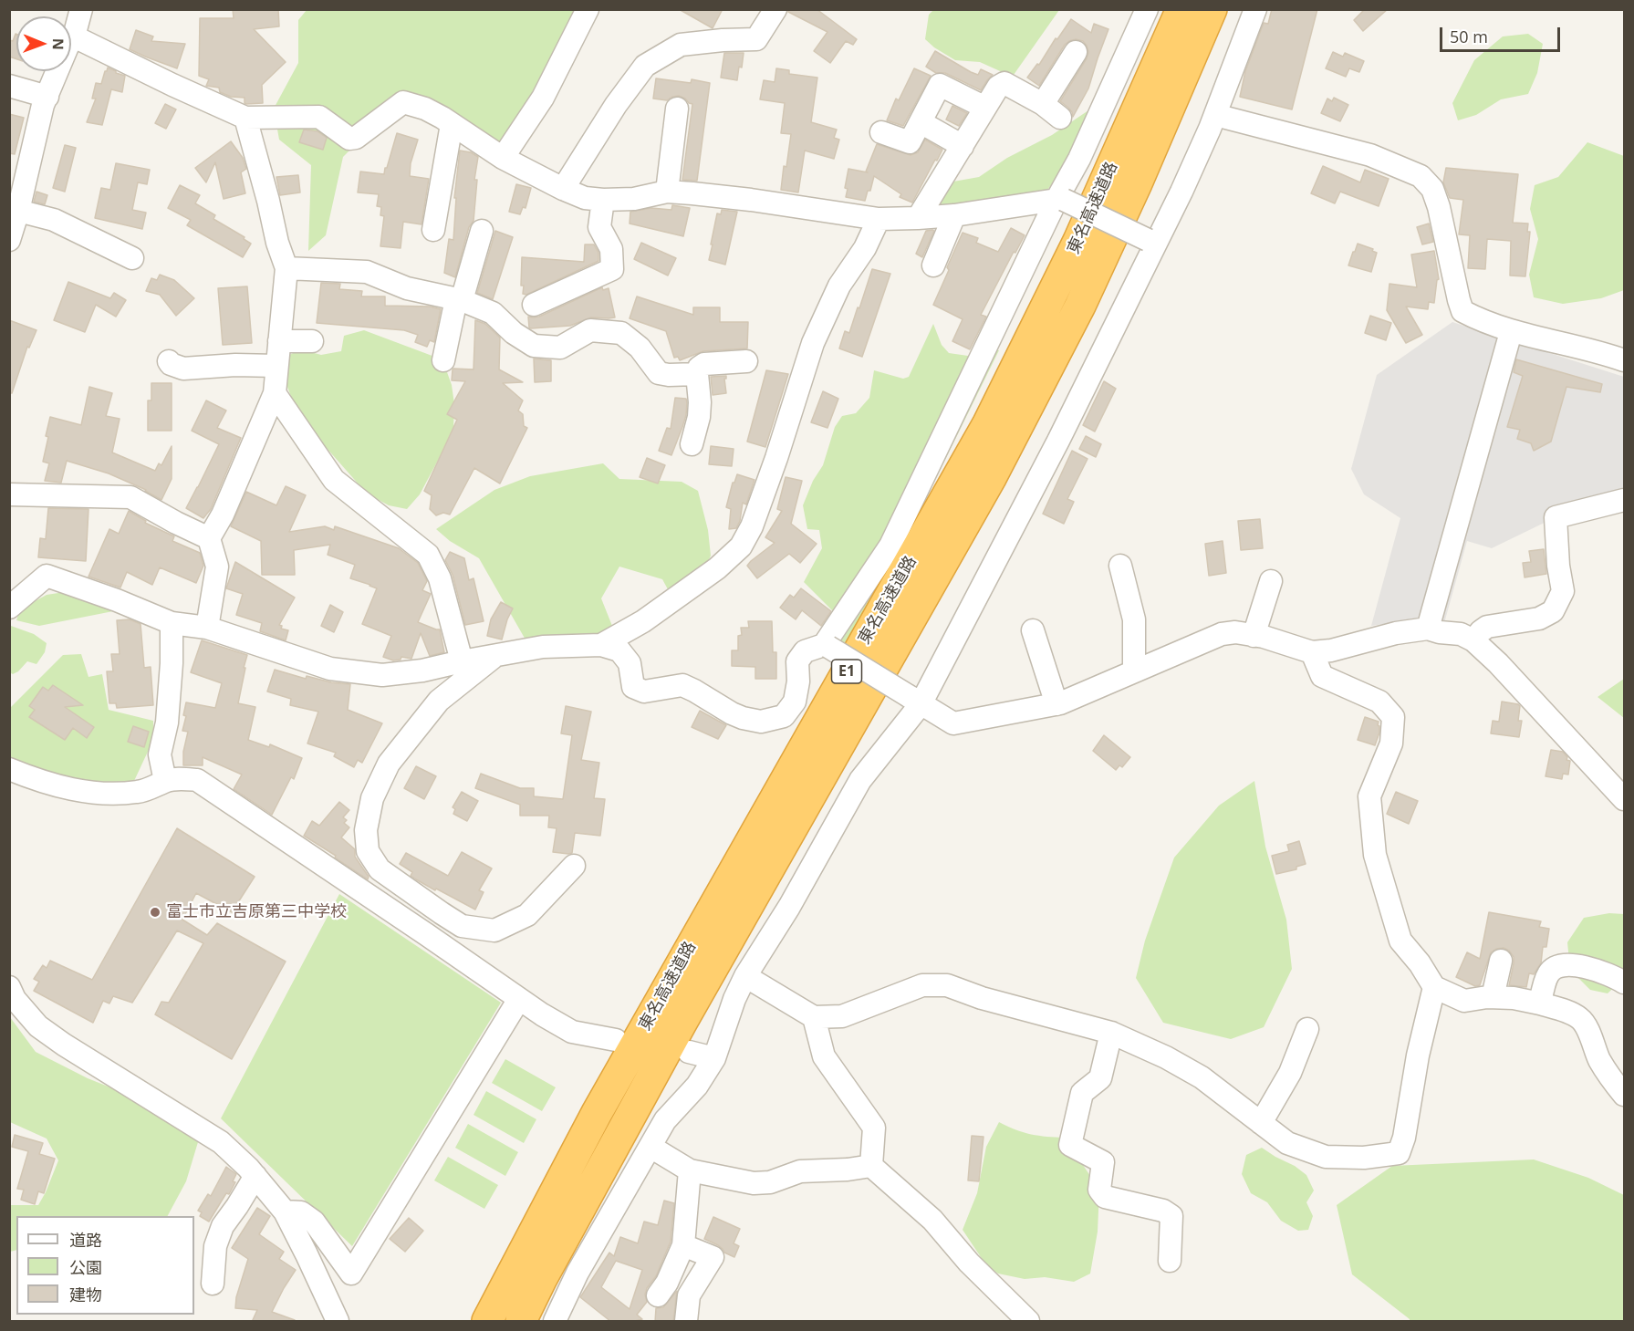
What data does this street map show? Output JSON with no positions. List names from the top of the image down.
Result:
{
  "streets": {
    "highway": ["東名高速道路", "E1"]
  },
  "places": ["富士市立吉原第三中学校"],
  "legend": ["道路", "公園", "建物"],
  "scale_bar": "50 m",
  "north": "right"
}
